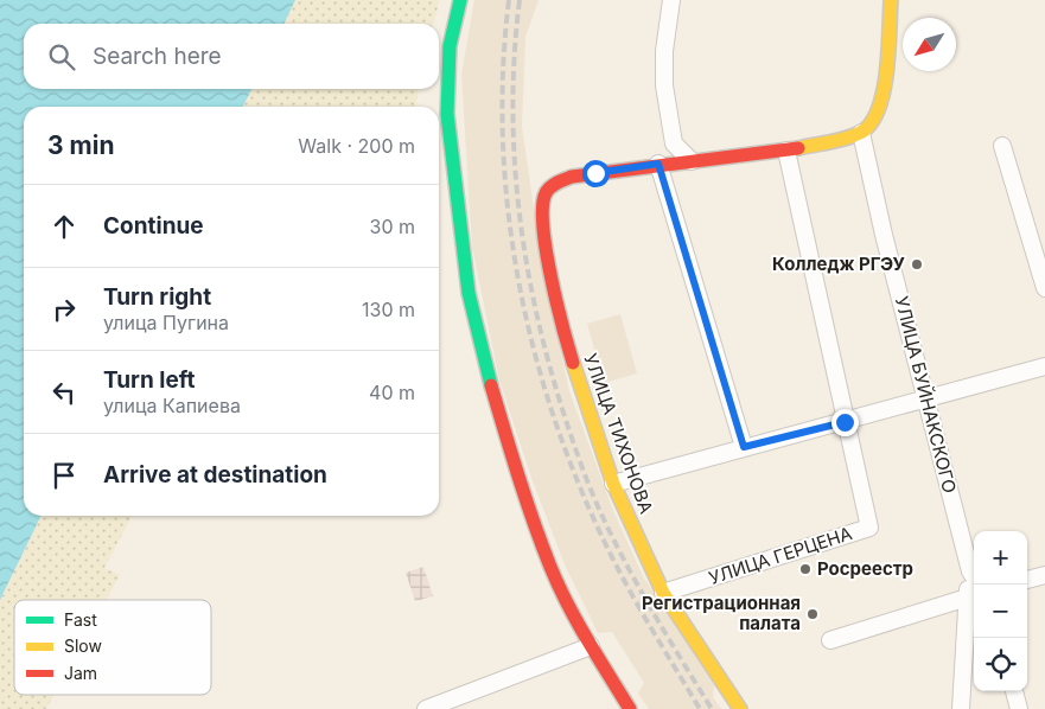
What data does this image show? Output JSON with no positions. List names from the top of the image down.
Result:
{
  "streets": {
    "street": ["УЛИЦА БУЙНАКСКОГО", "УЛИЦА ТИХОНОВА", "УЛИЦА ГЕРЦЕНА"]
  },
  "crossings": [
    ["УЛИЦА ТИХОНОВА", "УЛИЦА ГЕРЦЕНА"]
  ],
  "places": ["Колледж РГЭУ", "Росреестр", "Регистрационная палата"],
  "legend": ["Fast", "Slow", "Jam"],
  "north": "bottom left",
  "page": {
    "search": "Search here",
    "heading": ["3 min", "Walk · 200 m"],
    "list": [
      ["Continue", "30 m"],
      ["Turn right", "улица Пугина", "130 m"],
      ["Turn left", "улица Капиева", "40 m"],
      "Arrive at destination"
    ],
    "map_buttons": ["+", "−"]
  }
}
